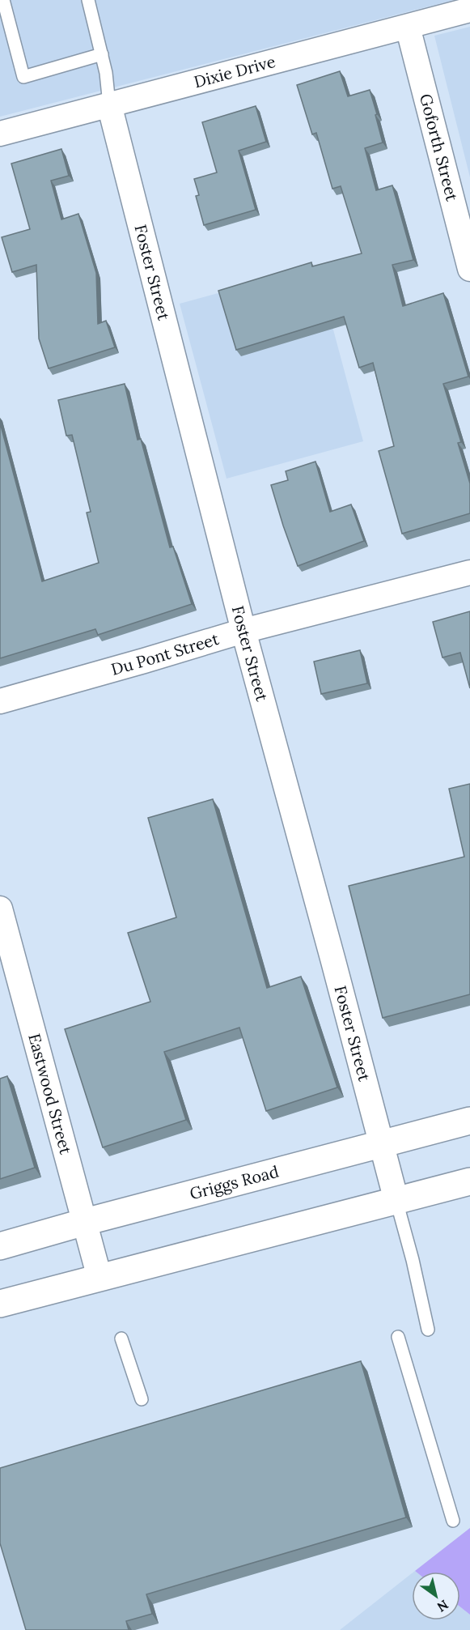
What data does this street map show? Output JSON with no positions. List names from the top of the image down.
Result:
{
  "streets": {
    "main road": ["Griggs Road"],
    "street": [
      "Dixie Drive",
      "Goforth Street",
      "Foster Street",
      "Du Pont Street",
      "Eastwood Street"
    ]
  },
  "crossings": [
    ["Dixie Drive", "Goforth Street"],
    ["Dixie Drive", "Foster Street"],
    ["Foster Street", "Du Pont Street"],
    ["Foster Street", "Griggs Road"],
    ["Eastwood Street", "Griggs Road"]
  ],
  "north": "bottom right"
}
